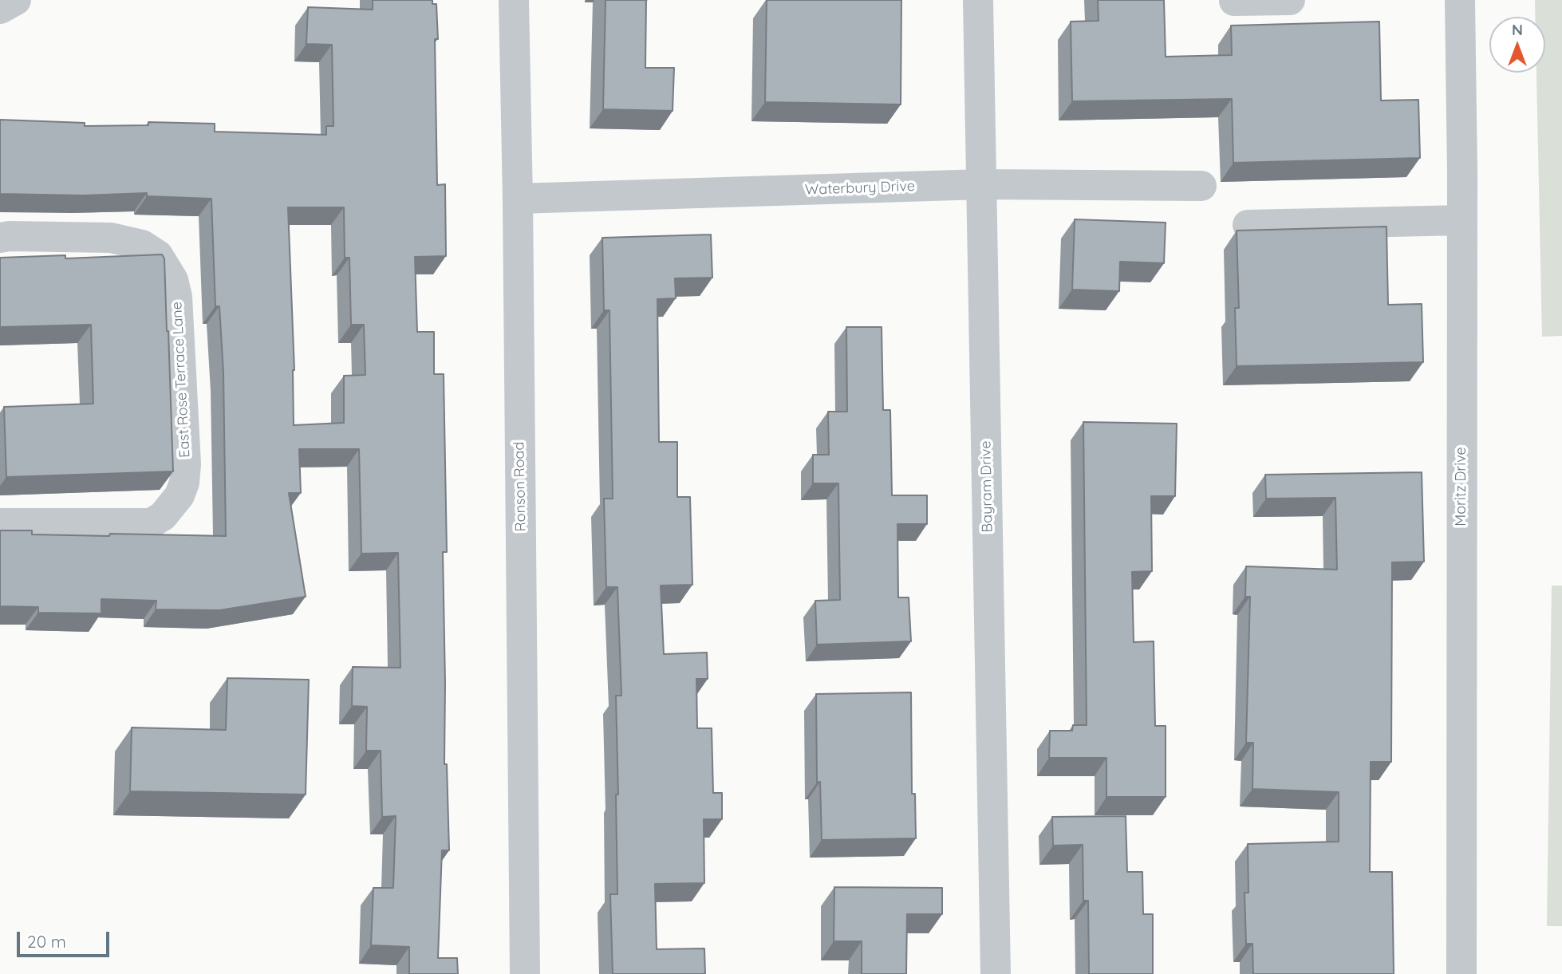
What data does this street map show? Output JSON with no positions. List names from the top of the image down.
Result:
{
  "streets": {
    "street": [
      "Waterbury Drive",
      "East Rose Terrace Lane",
      "Ronson Road",
      "Bayram Drive",
      "Moritz Drive"
    ]
  },
  "crossings": [
    ["Waterbury Drive", "Ronson Road"],
    ["Waterbury Drive", "Bayram Drive"]
  ],
  "scale_bar": "20 m",
  "north": "top"
}
